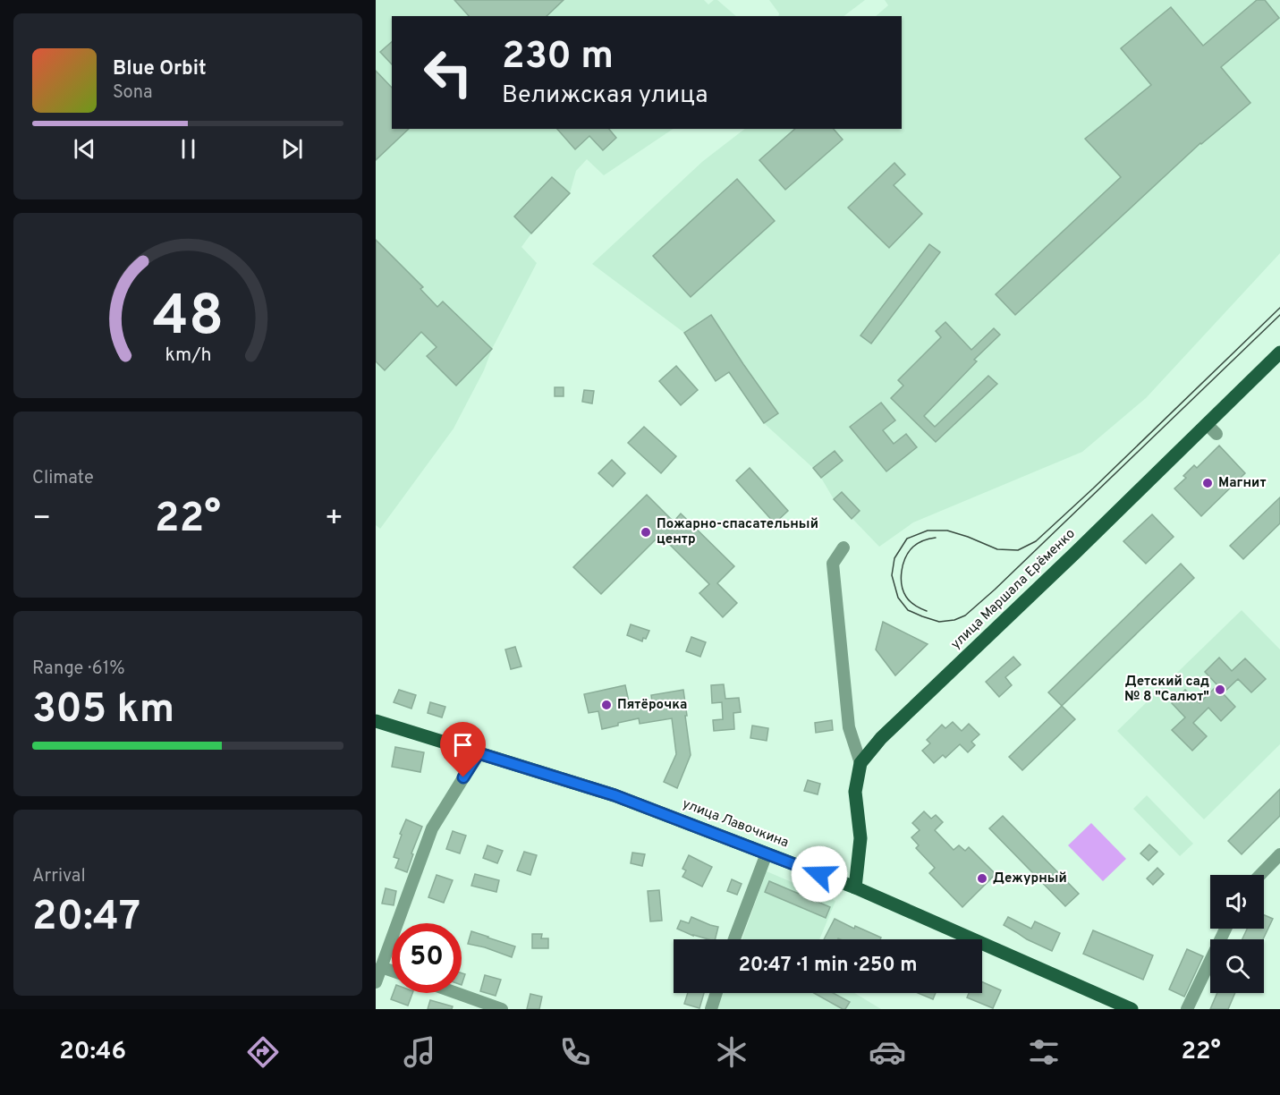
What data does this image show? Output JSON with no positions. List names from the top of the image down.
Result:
{
  "streets": {
    "main road": ["улица Маршала Ерёменко", "улица Лавочкина"]
  },
  "crossings": [
    ["улица Маршала Ерёменко", "улица Лавочкина"]
  ],
  "places": [
    "Магнит",
    "Пожарно-спасательный центр",
    "Детский сад № 8 \"Салют\"",
    "Пятёрочка",
    "Дежурный"
  ],
  "page": {
    "turn": ["230 m", "Велижская улица"],
    "song": ["Blue Orbit", "Sona"],
    "tile": [
      "Climate",
      ["Range · 61%", "305 km"],
      ["Arrival", "20:47"]
    ],
    "heat": ["−", "22°", "+"],
    "limit": "50",
    "trip": "20:47 · 1 min · 250 m",
    "tabs": ["20:46", "22°"],
    "gauge": ["48", "km/h"]
  }
}
